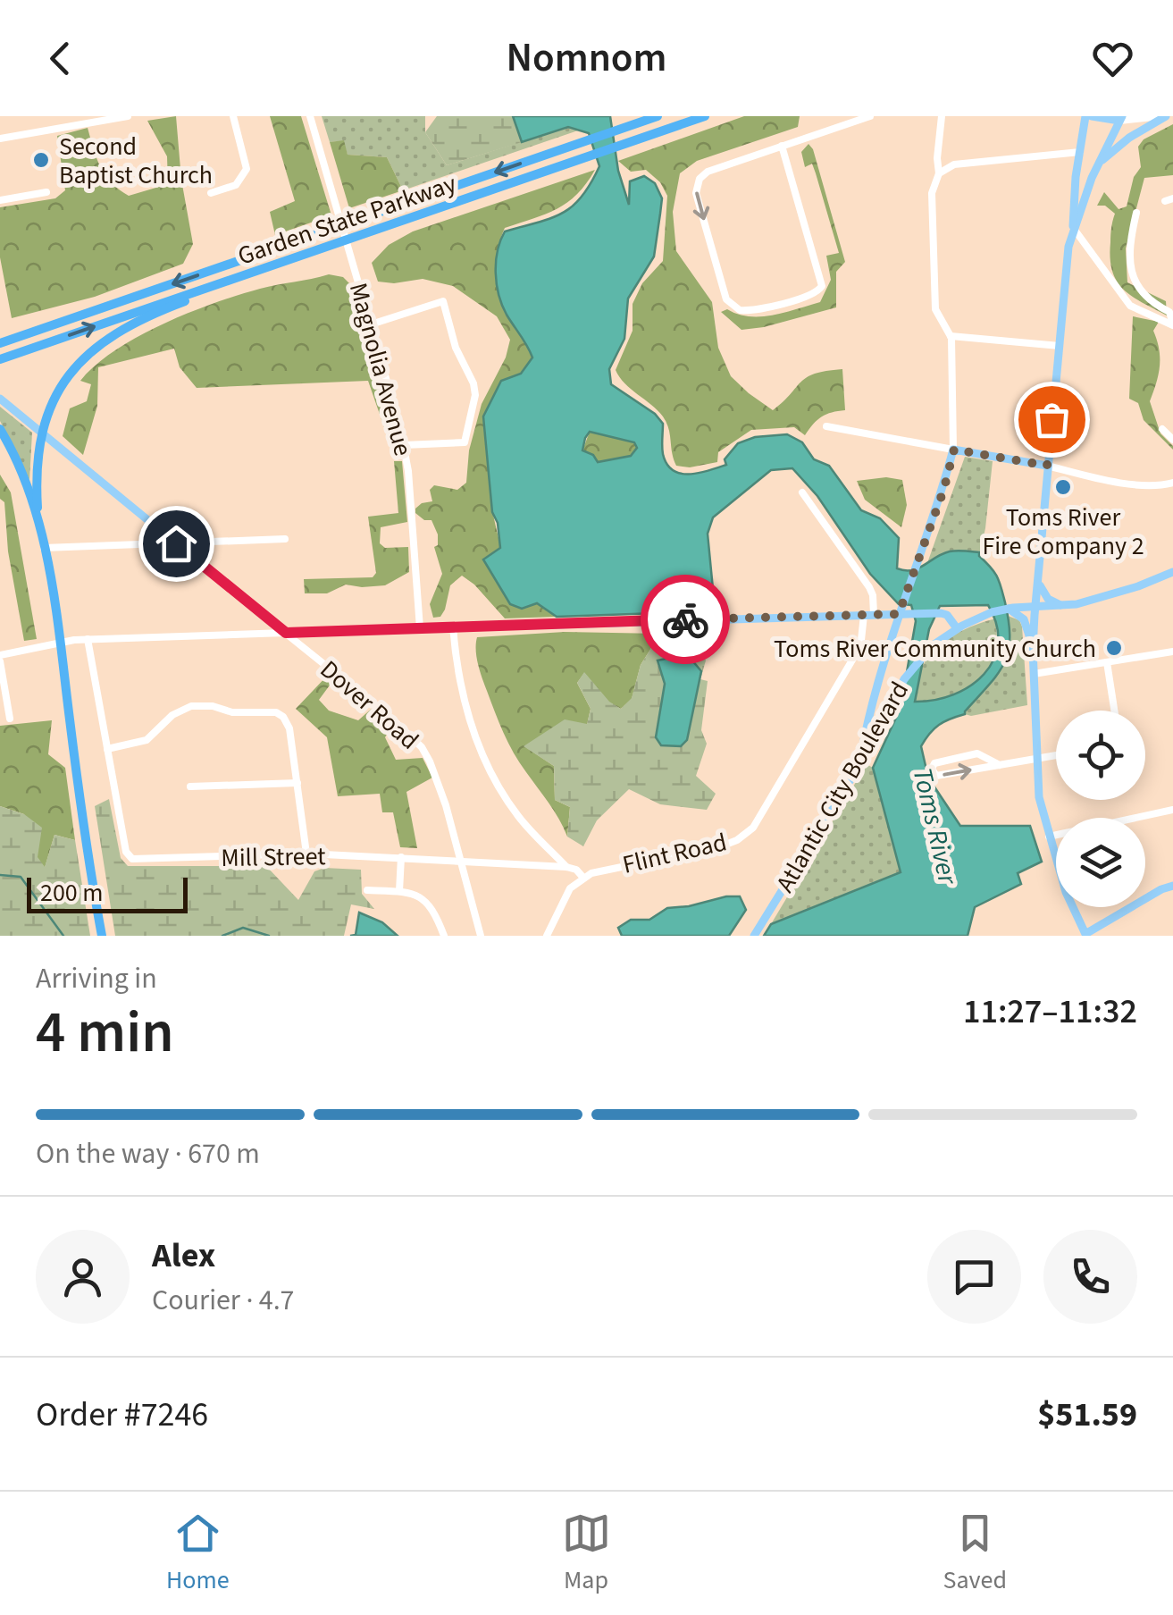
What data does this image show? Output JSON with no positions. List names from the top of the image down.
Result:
{
  "streets": {
    "highway": ["Garden State Parkway"],
    "main road": ["Dover Road", "Atlantic City Boulevard"],
    "street": ["Magnolia Avenue", "Flint Road", "Mill Street"]
  },
  "crossings": [
    ["Dover Road", "Mill Street"]
  ],
  "water": ["Toms River"],
  "places": ["Second Baptist Church", "Toms River Fire Company 2", "Toms River Community Church"],
  "scale_bar": "200 m",
  "page": {
    "header": "Nomnom",
    "scale": "200 m",
    "heading": ["4 min", "Arriving in", "11:27–11:32"],
    "panel": [
      "Alex",
      "Courier · 4.7",
      "Order #7246",
      "$51.59"
    ],
    "bar": "On the way · 670 m",
    "tabs": ["Home", "Map", "Saved"]
  }
}
